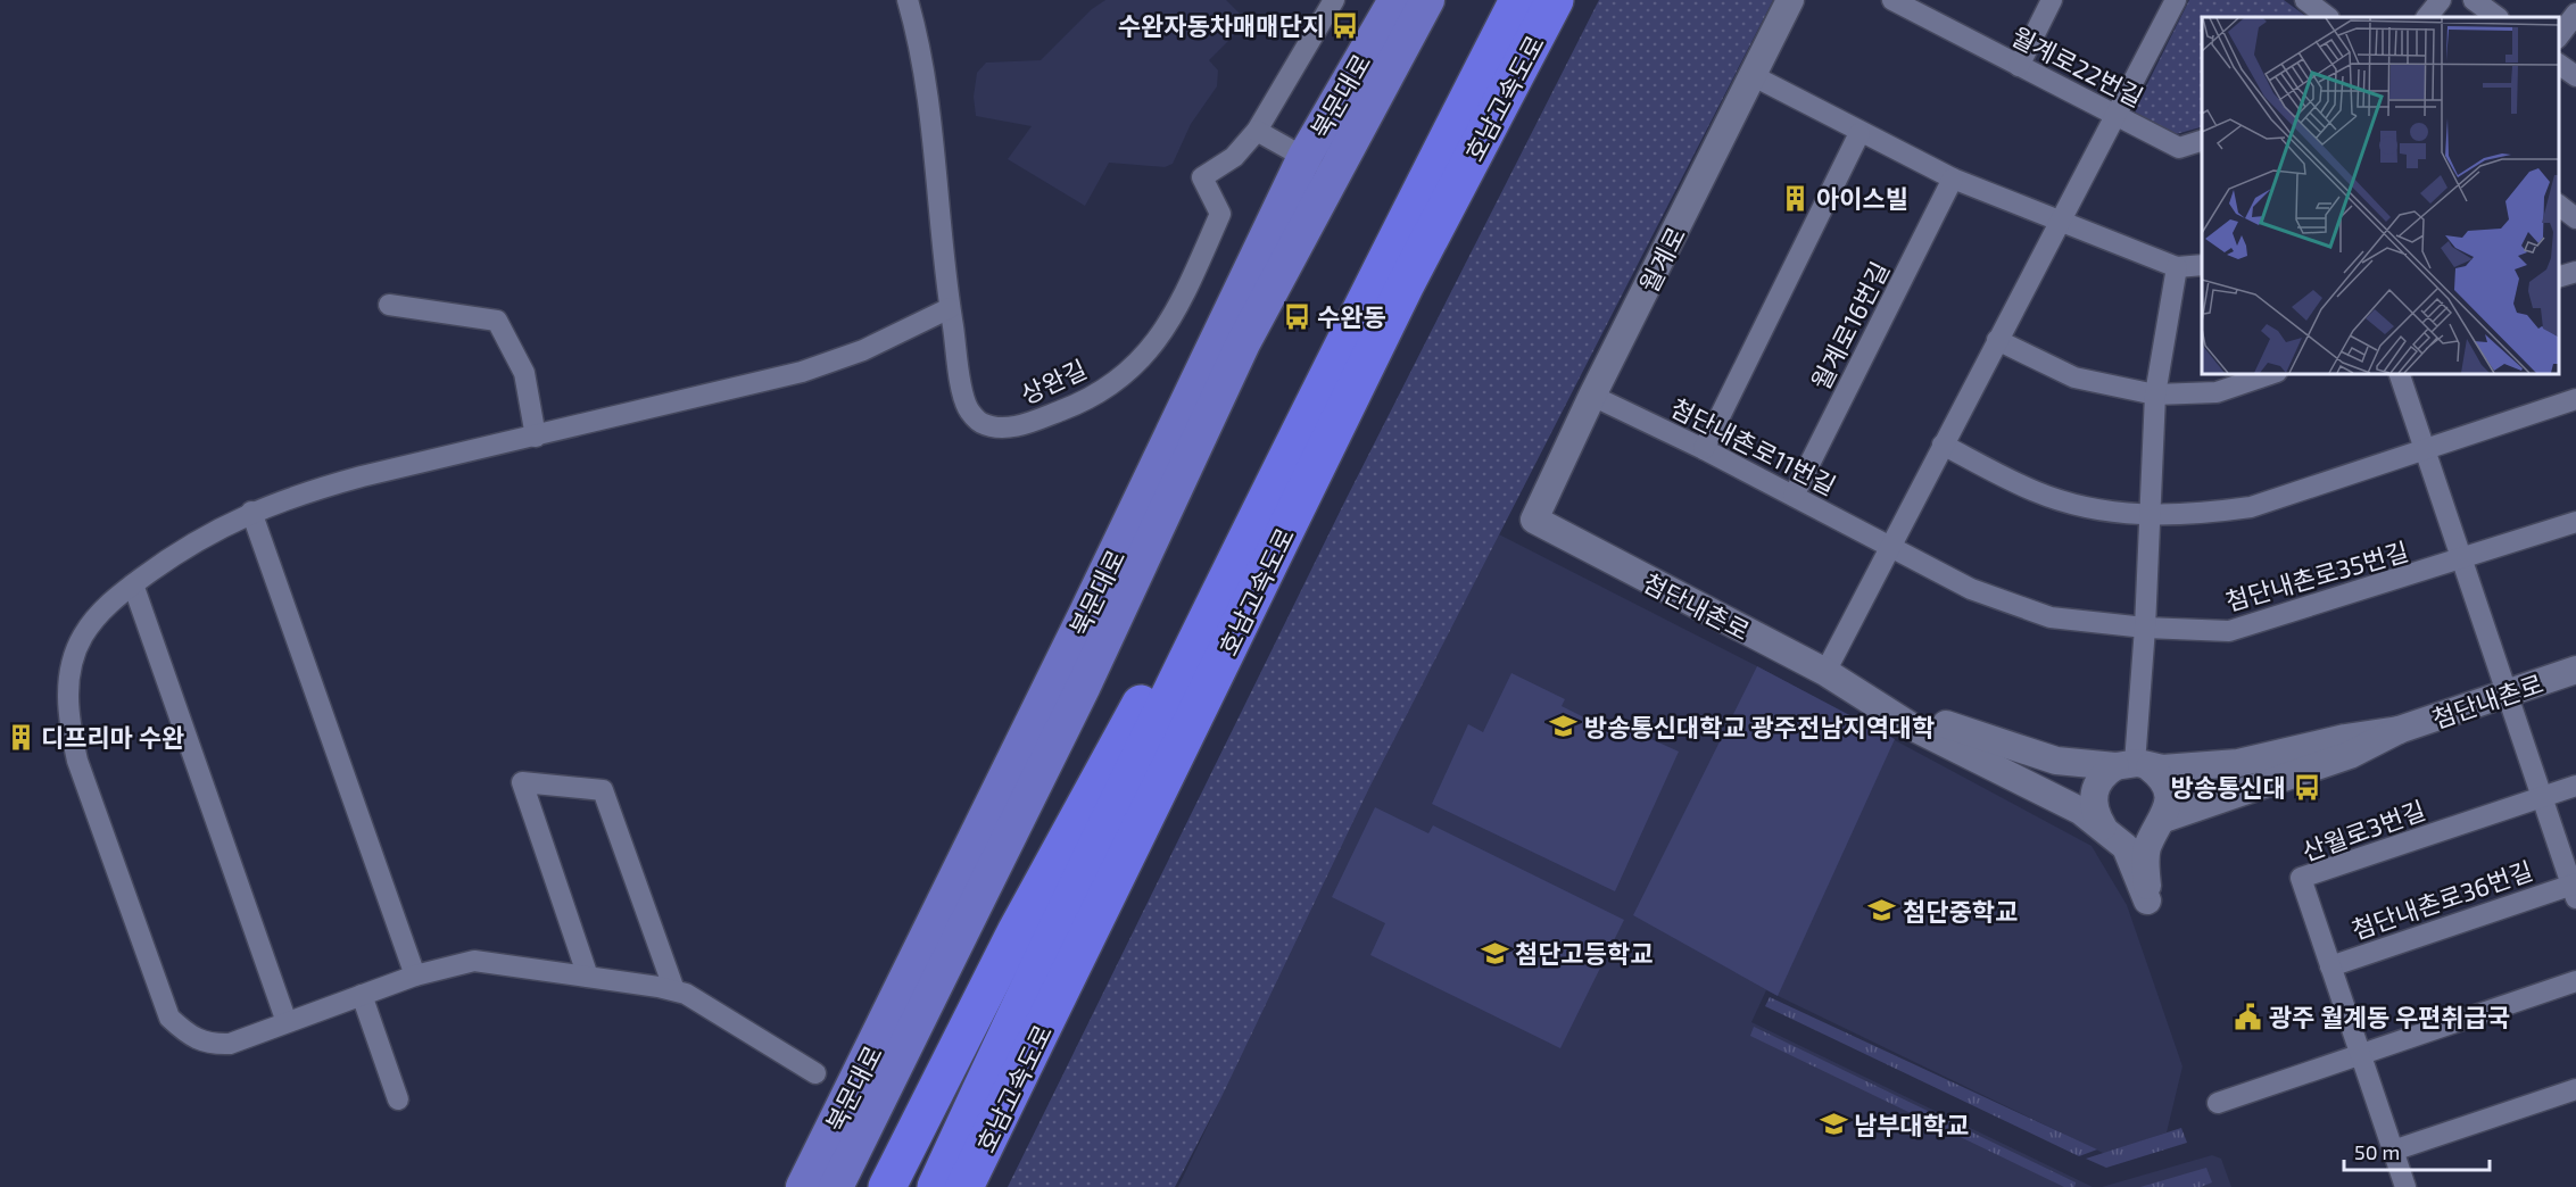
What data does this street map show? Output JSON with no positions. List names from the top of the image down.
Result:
{
  "streets": {
    "highway": ["호남고속도로"],
    "main road": ["북문대로"],
    "street": [
      "월계로22번길",
      "월계로",
      "월계로16번길",
      "상완길",
      "첨단내촌로11번길",
      "첨단내촌로35번길",
      "첨단내촌로",
      "산월로3번길",
      "첨단내촌로36번길"
    ]
  },
  "crossings": [
    ["월계로", "첨단내촌로11번길"],
    ["월계로", "첨단내촌로"],
    ["월계로16번길", "첨단내촌로11번길"],
    ["첨단내촌로11번길", "첨단내촌로35번길"],
    ["첨단내촌로", "첨단내촌로36번길"],
    ["산월로3번길", "첨단내촌로36번길"]
  ],
  "places": {
    "bus stop": ["수완자동차매매단지", "수완동", "방송통신대"],
    "building": ["아이스빌", "디프리마 수완"],
    "school or university": [
      "방송통신대학교 광주전남지역대학",
      "첨단중학교",
      "첨단고등학교",
      "남부대학교"
    ],
    "public building": ["광주 월계동 우편취급국"]
  },
  "scale_bar": "50 m"
}
